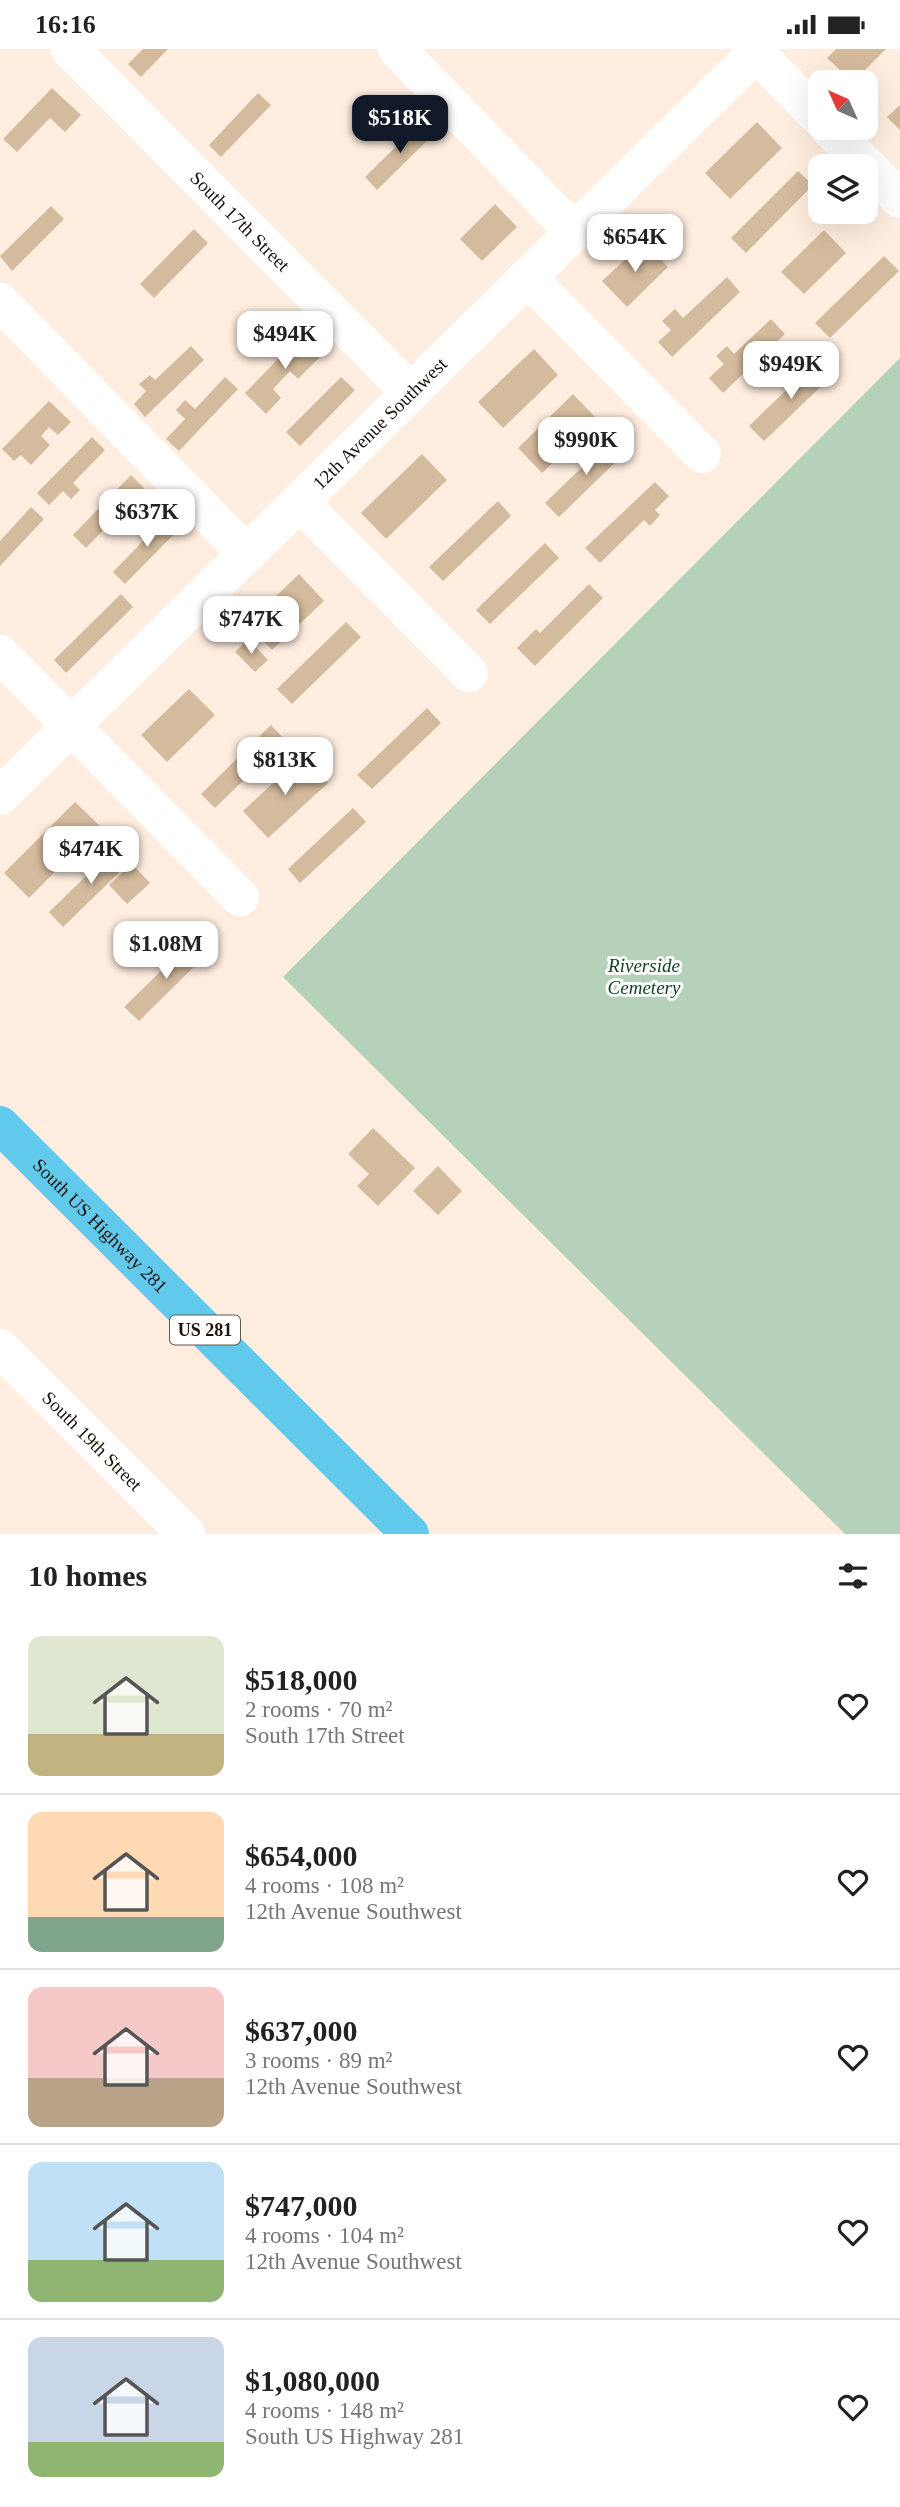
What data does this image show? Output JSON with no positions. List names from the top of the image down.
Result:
{
  "streets": {
    "highway": ["South US Highway 281", "US 281"],
    "street": ["South 17th Street", "12th Avenue Southwest", "South 19th Street"]
  },
  "crossings": [
    ["South 17th Street", "12th Avenue Southwest"]
  ],
  "parks": ["Riverside Cemetery"],
  "north": "top left",
  "page": {
    "status": "16:16",
    "price": [
      "$518K",
      "$654K",
      "$494K",
      "$949K",
      "$990K",
      "$637K",
      "$747K",
      "$813K",
      "$474K",
      "$1.08M"
    ],
    "heading": "10 homes",
    "list": [
      {
        "name": "$518,000",
        "note": "2 rooms · 70 m² · South 17th Street"
      },
      {
        "name": "$654,000",
        "note": "4 rooms · 108 m² · 12th Avenue Southwest"
      },
      {
        "name": "$637,000",
        "note": "3 rooms · 89 m² · 12th Avenue Southwest"
      },
      {
        "name": "$747,000",
        "note": "4 rooms · 104 m² · 12th Avenue Southwest"
      },
      {
        "name": "$1,080,000",
        "note": "4 rooms · 148 m² · South US Highway 281"
      }
    ]
  }
}
